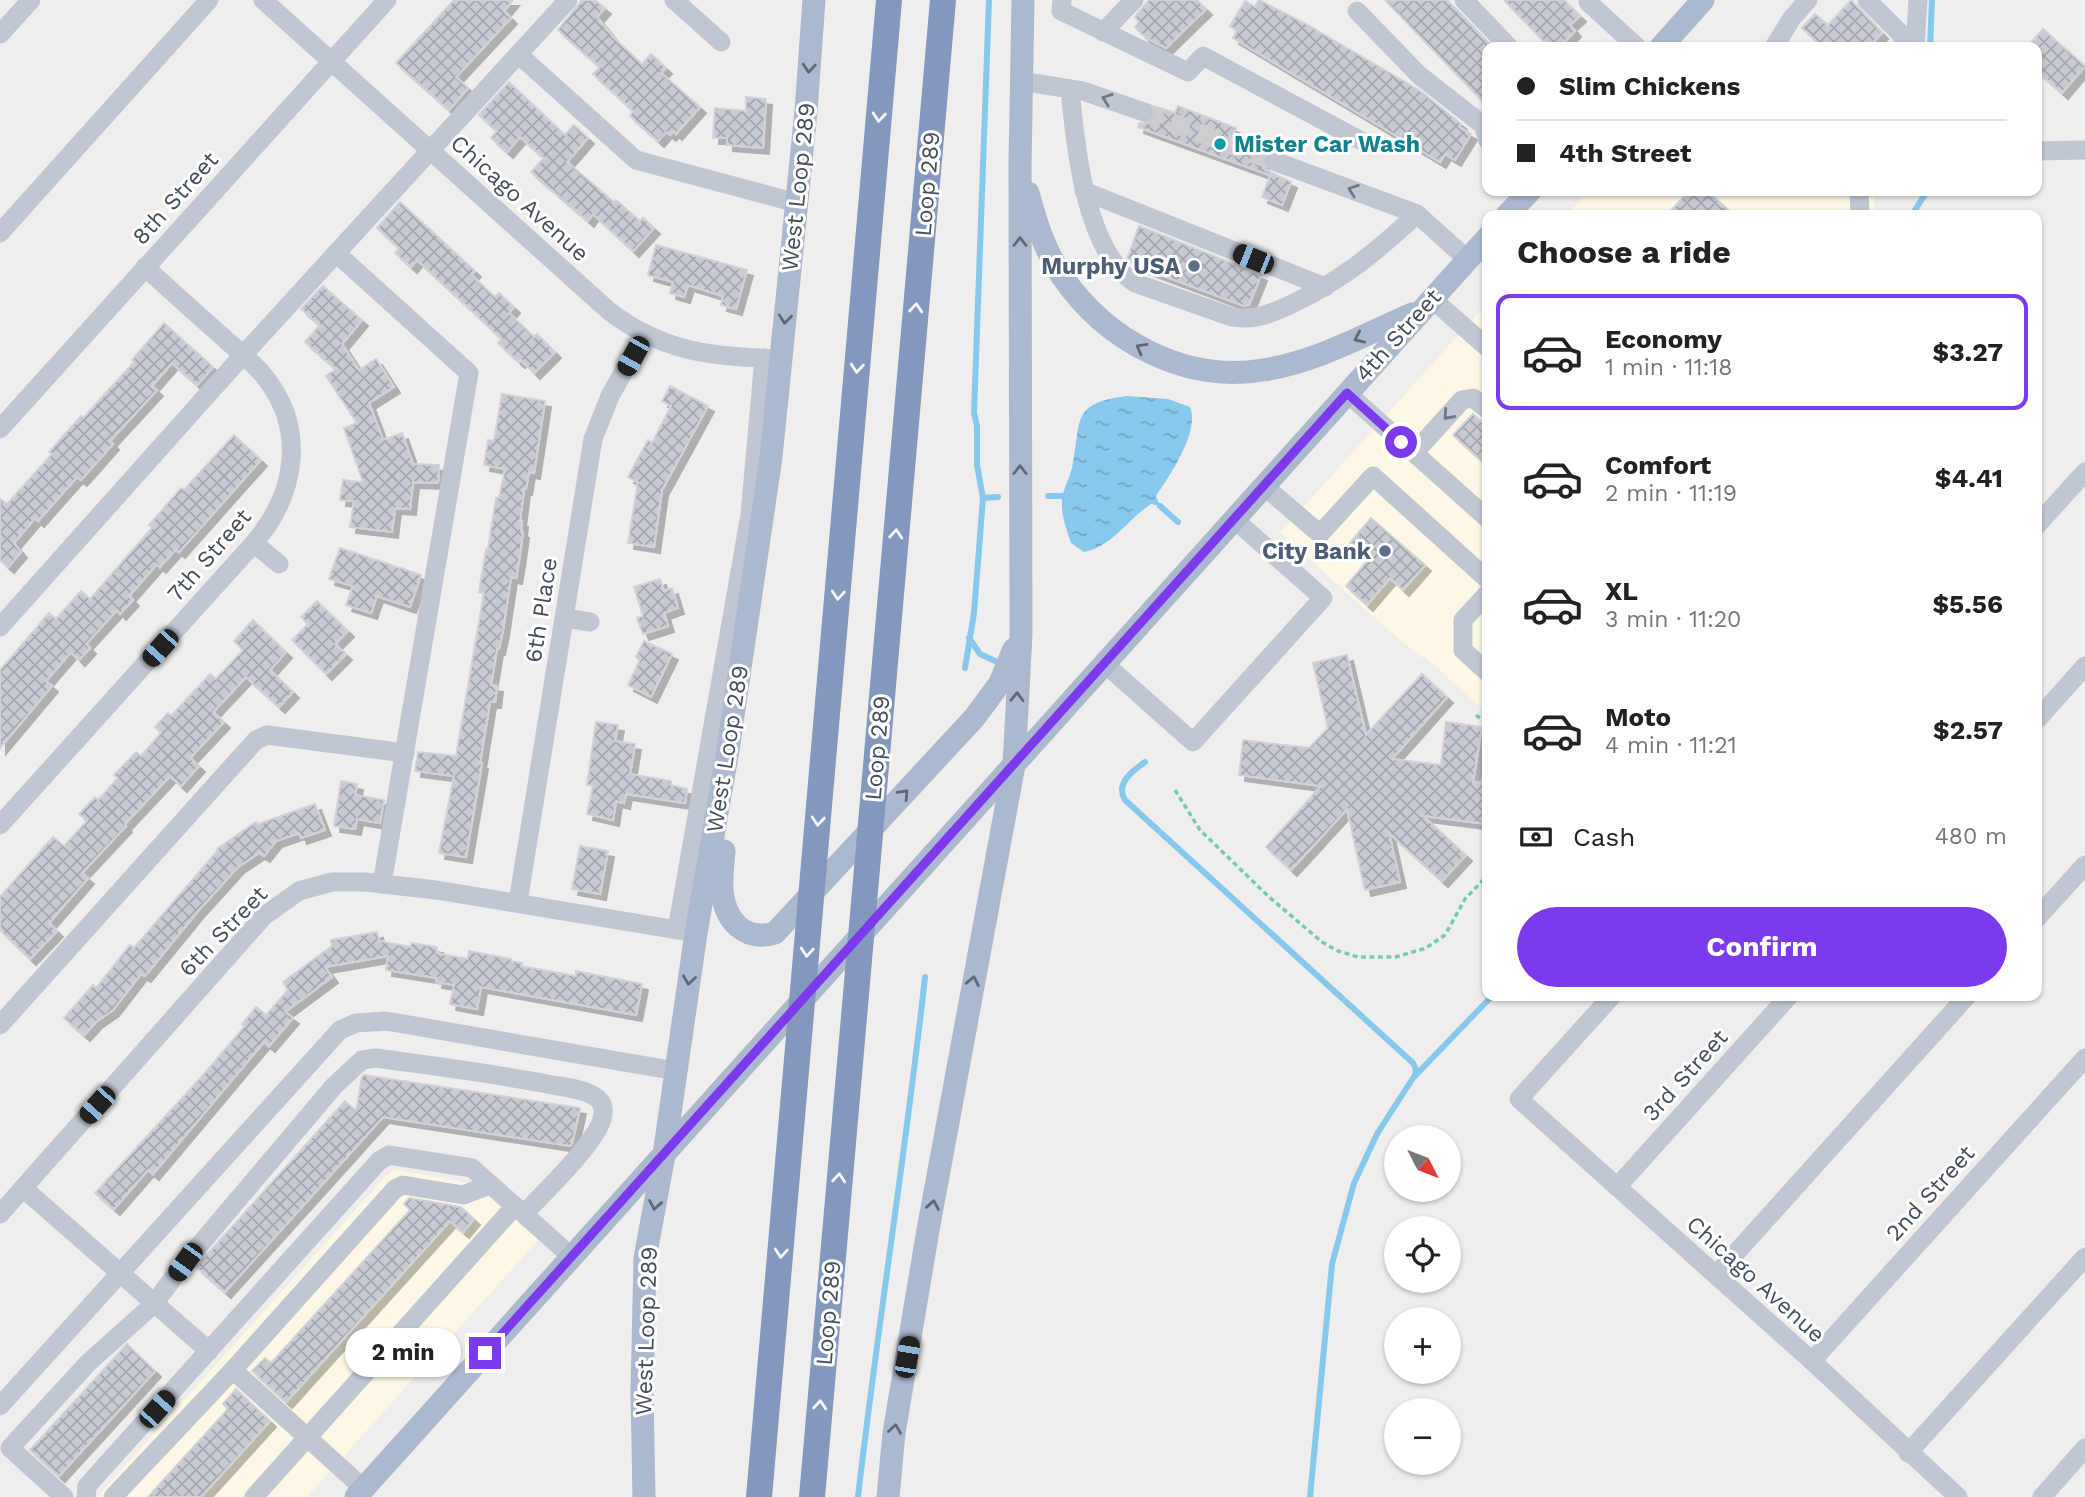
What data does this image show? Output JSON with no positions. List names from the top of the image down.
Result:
{
  "streets": {
    "highway": ["Loop 289"],
    "main road": ["West Loop 289", "4th Street"],
    "street": [
      "8th Street",
      "Chicago Avenue",
      "7th Street",
      "6th Place",
      "6th Street",
      "3rd Street",
      "2nd Street"
    ]
  },
  "crossings": [
    ["West Loop 289", "Chicago Avenue"],
    ["West Loop 289", "4th Street"],
    ["West Loop 289", "6th Street"],
    ["8th Street", "Chicago Avenue"],
    ["8th Street", "7th Street"],
    ["Chicago Avenue", "6th Place"],
    ["Chicago Avenue", "3rd Street"],
    ["Chicago Avenue", "2nd Street"],
    ["6th Place", "6th Street"]
  ],
  "one_way": ["West Loop 289"],
  "places": ["Mister Car Wash", "Murphy USA", "City Bank"],
  "north": "bottom right",
  "page": {
    "banner": ["Slim Chickens", "4th Street"],
    "heading": "Choose a ride",
    "list": [
      {
        "name": "Economy",
        "note": "1 min · 11:18",
        "value": "$3.27"
      },
      {
        "name": "Comfort",
        "note": "2 min · 11:19",
        "value": "$4.41"
      },
      {
        "name": "XL",
        "note": "3 min · 11:20",
        "value": "$5.56"
      },
      {
        "name": "Moto",
        "note": "4 min · 11:21",
        "value": "$2.57"
      }
    ],
    "pay": ["Cash", "480 m"],
    "buttons": "Confirm",
    "map_buttons": ["+", "−"],
    "bubble": "2 min"
  }
}
